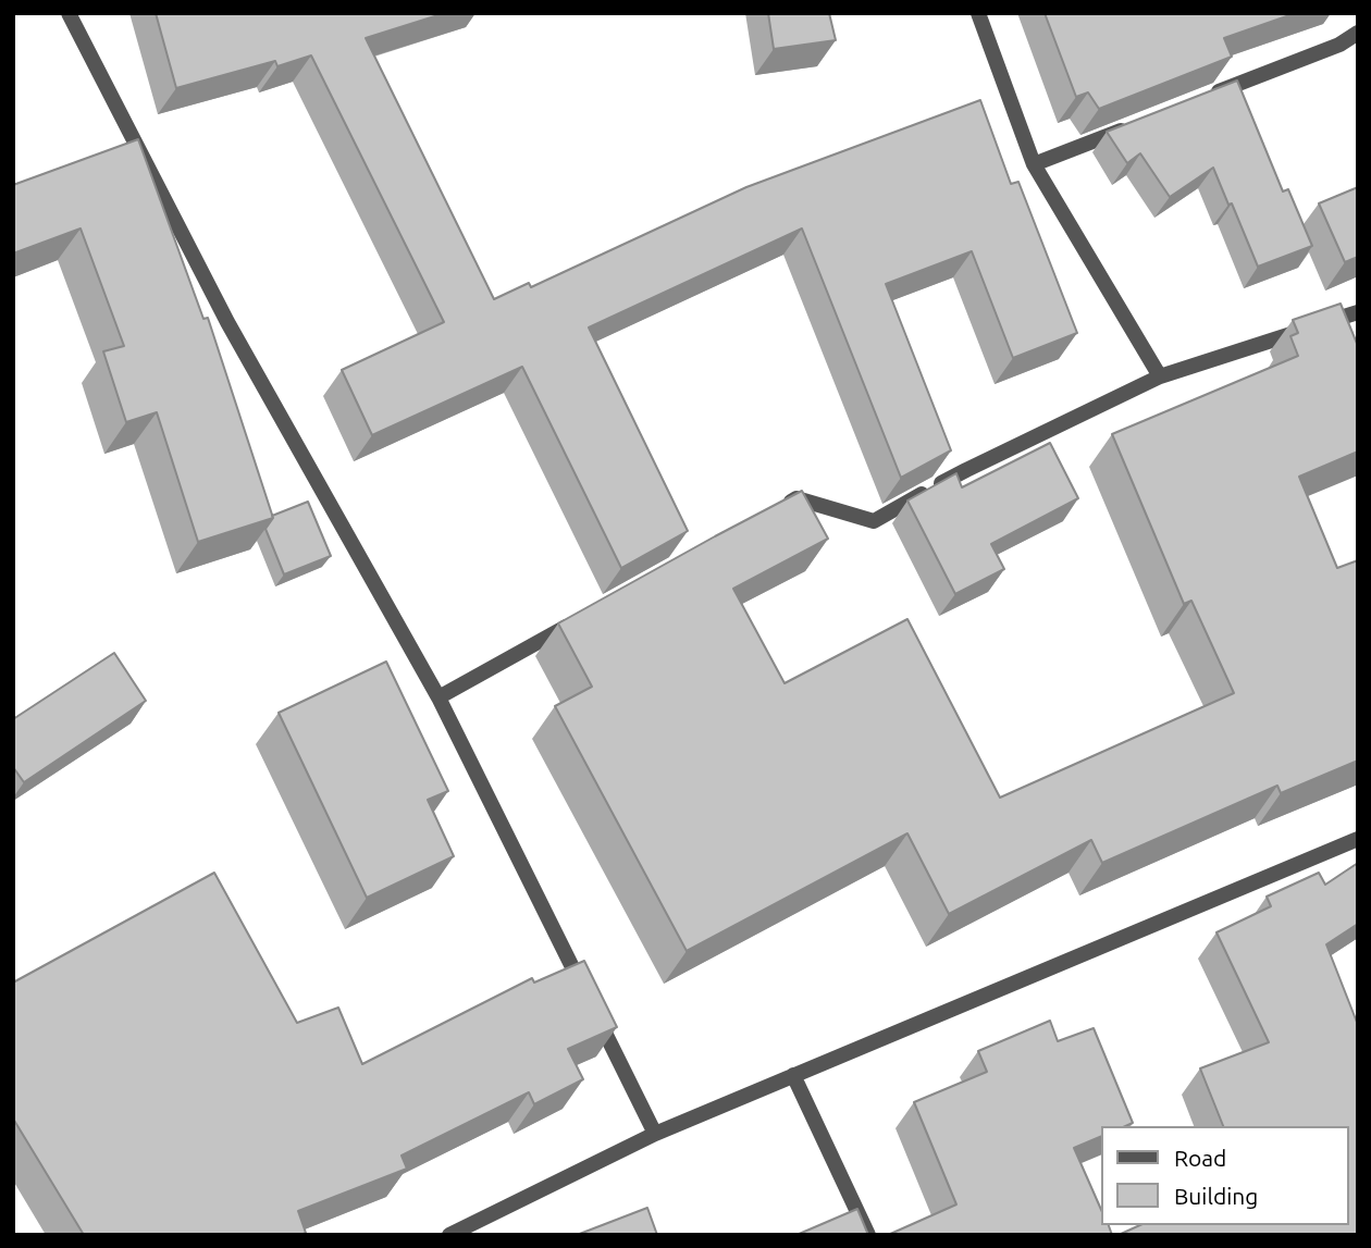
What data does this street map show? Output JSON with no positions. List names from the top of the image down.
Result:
{
  "legend": ["Road", "Building"]
}
